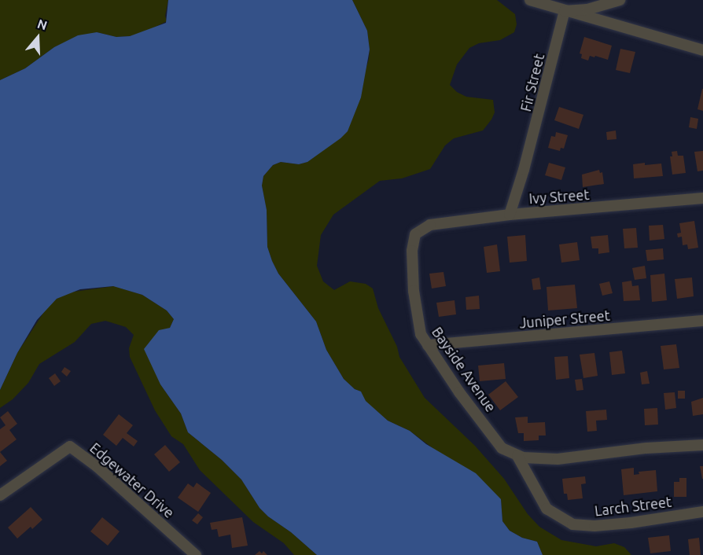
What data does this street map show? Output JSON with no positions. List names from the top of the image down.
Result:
{
  "streets": {
    "street": [
      "Fir Street",
      "Ivy Street",
      "Juniper Street",
      "Bayside Avenue",
      "Edgewater Drive",
      "Larch Street"
    ]
  },
  "crossings": [
    ["Fir Street", "Ivy Street"],
    ["Ivy Street", "Bayside Avenue"],
    ["Juniper Street", "Bayside Avenue"],
    ["Bayside Avenue", "Larch Street"]
  ],
  "north": "top"
}
